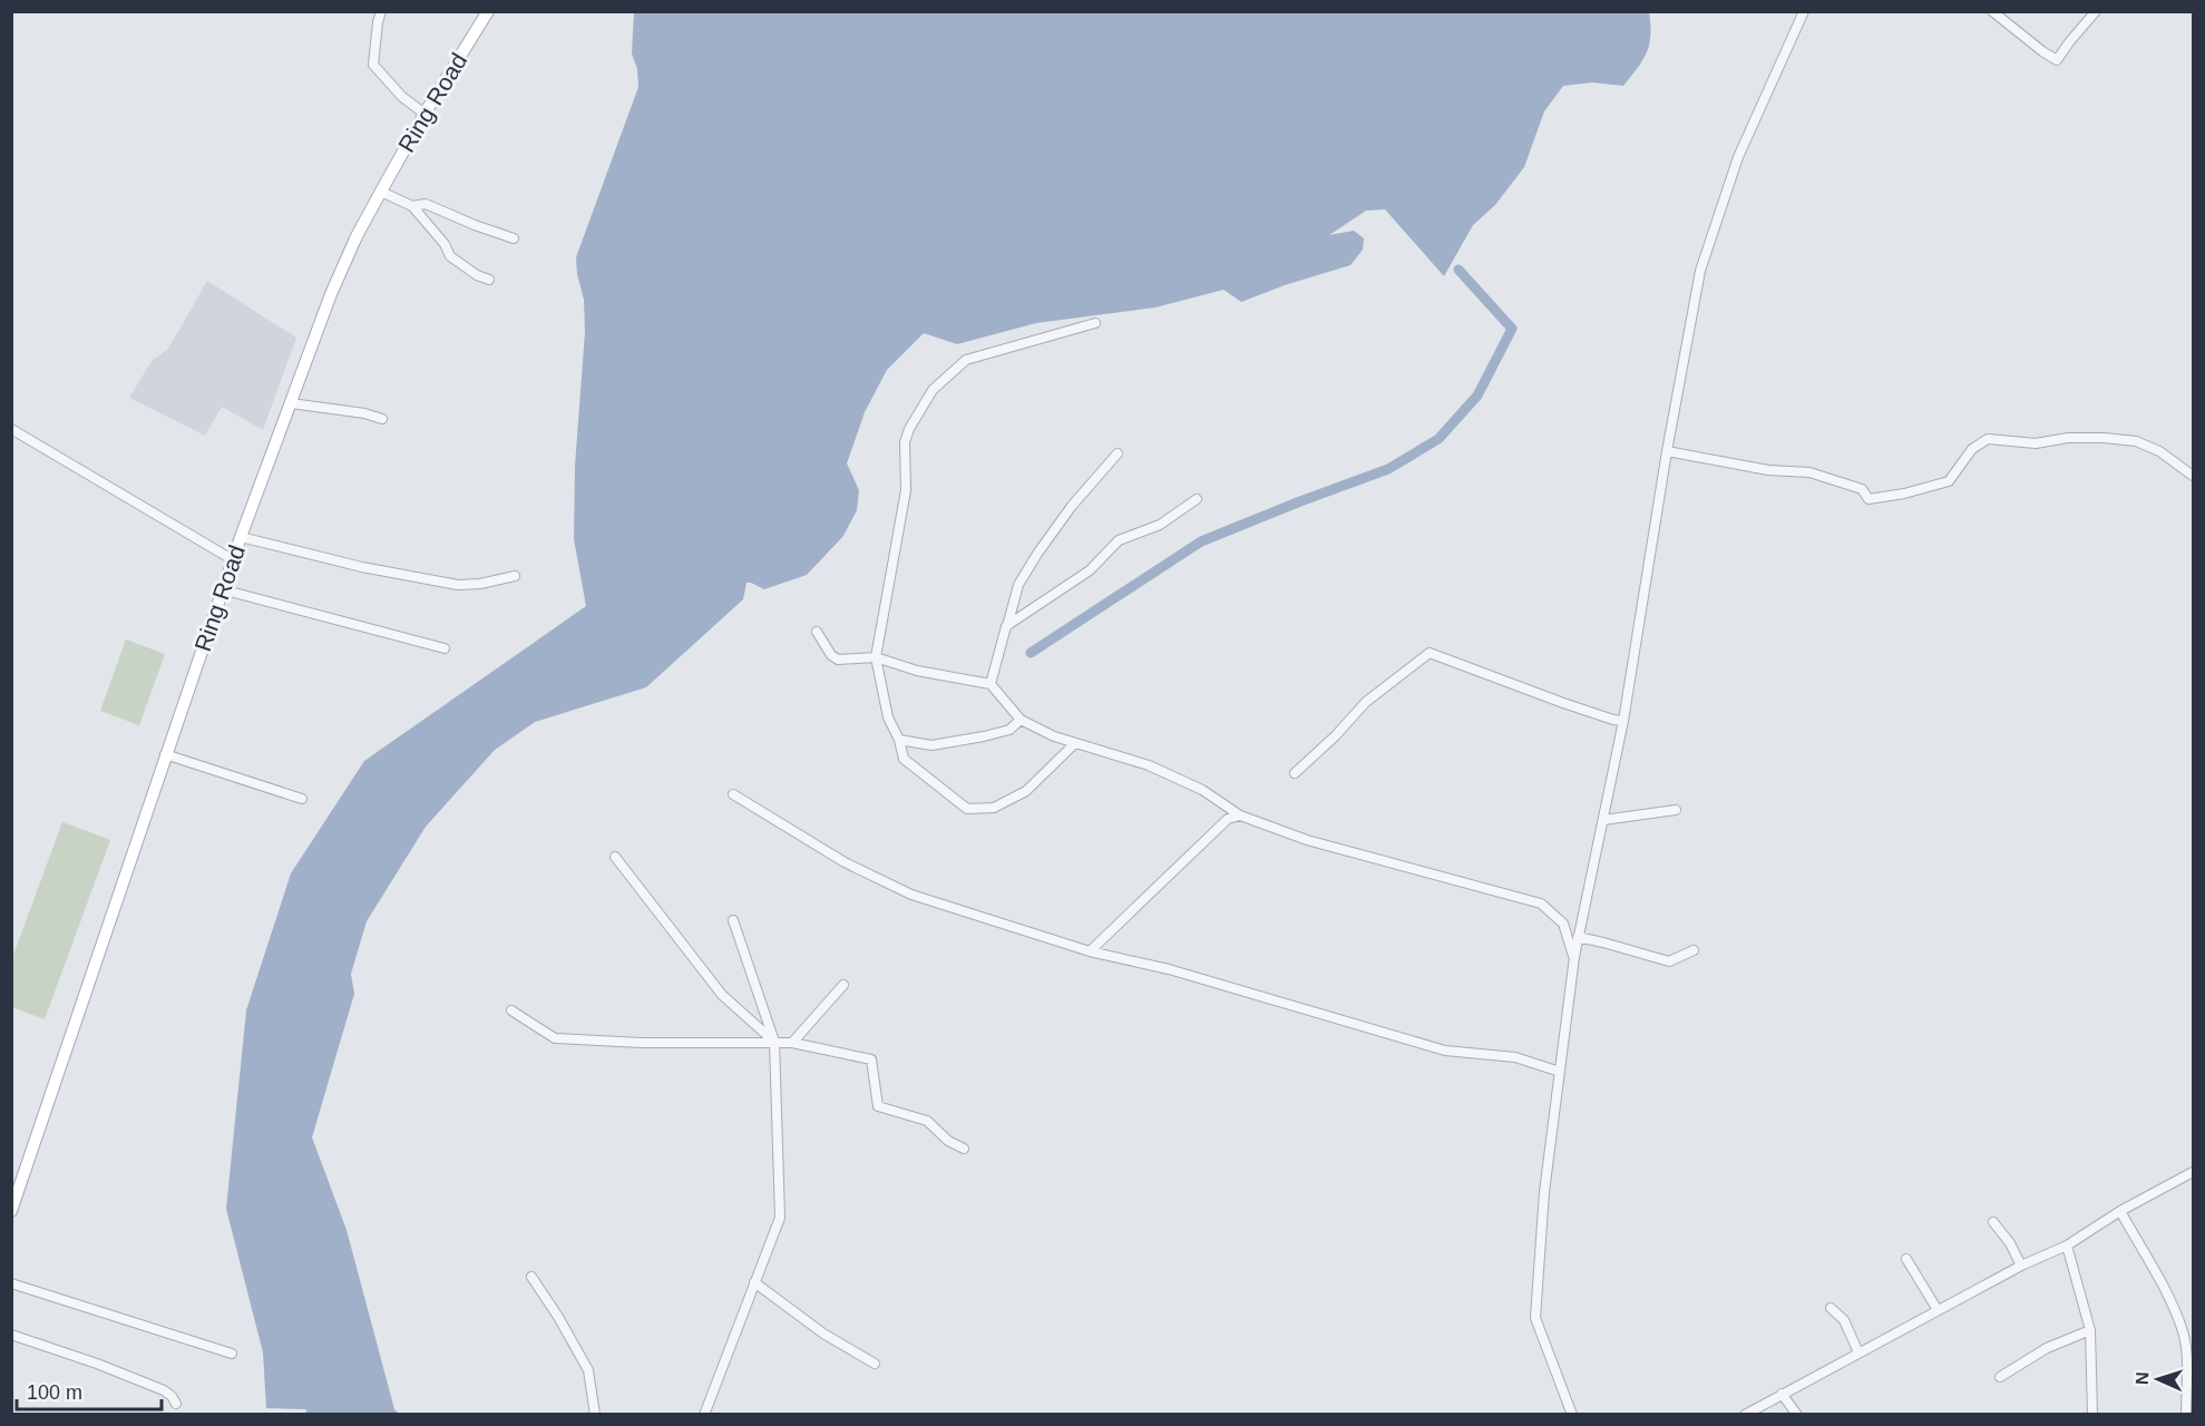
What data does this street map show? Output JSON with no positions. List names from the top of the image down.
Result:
{
  "streets": {
    "main road": ["Ring Road"]
  },
  "scale_bar": "100 m",
  "north": "left"
}
